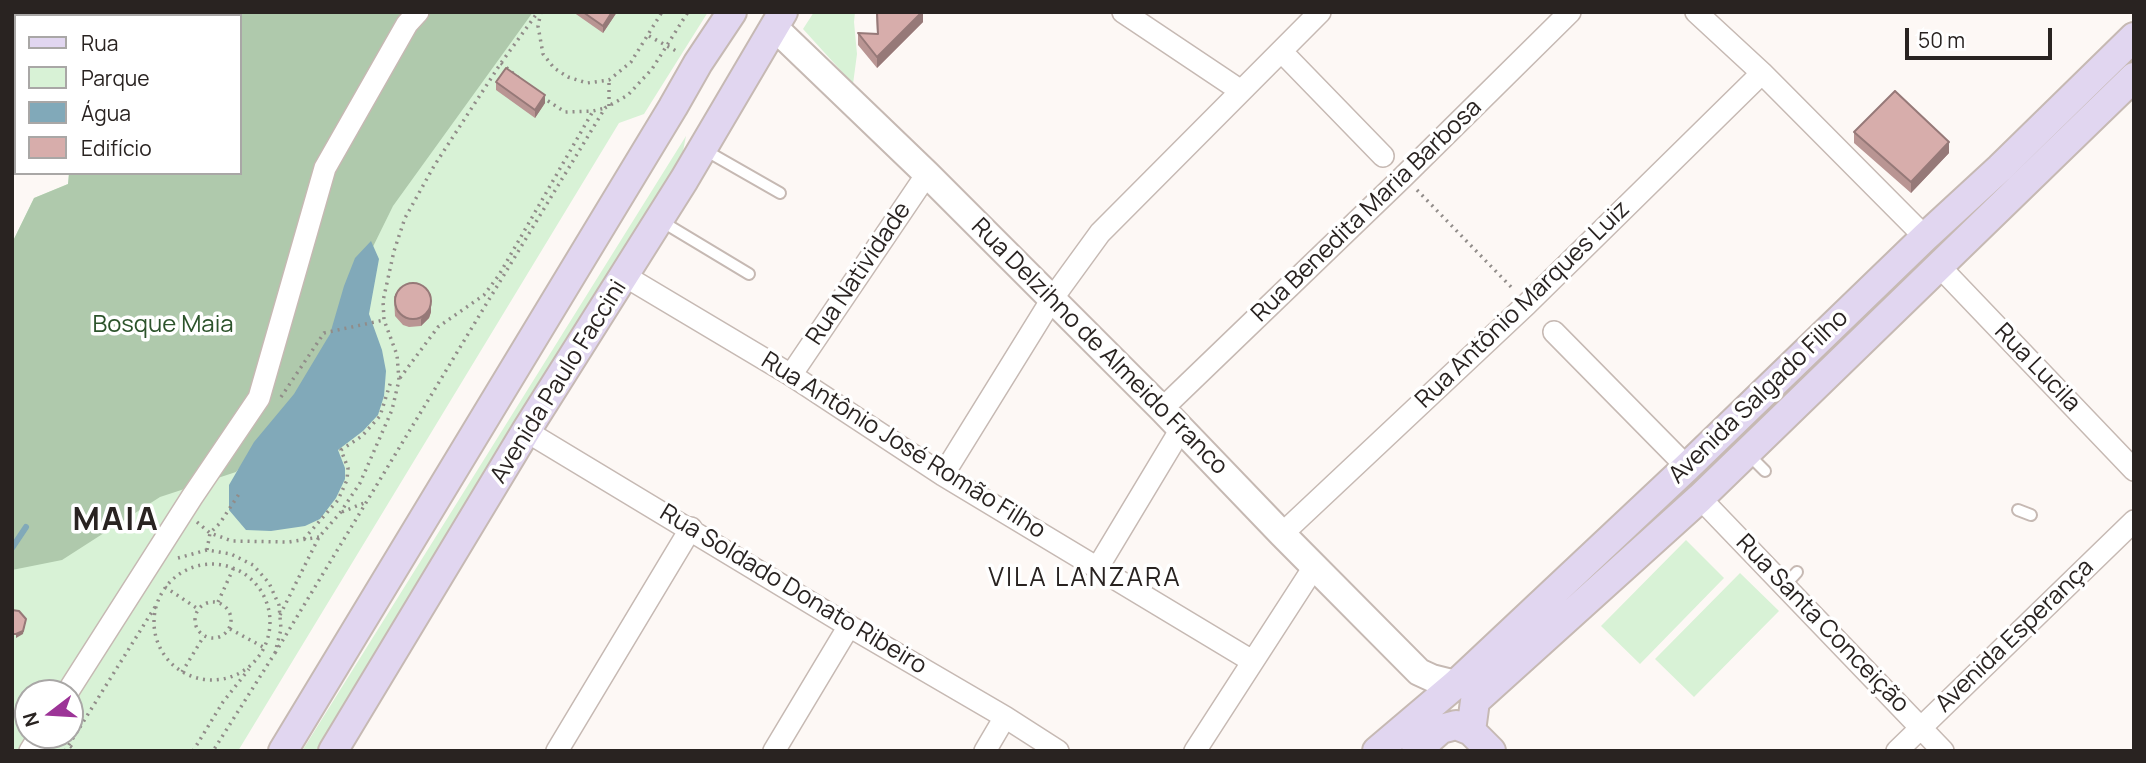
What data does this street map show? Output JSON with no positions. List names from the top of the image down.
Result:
{
  "streets": {
    "main road": ["Avenida Paulo Faccini", "Avenida Salgado Filho"],
    "street": [
      "Rua Benedita Maria Barbosa",
      "Rua Natividade",
      "Rua Antônio Marques Luiz",
      "Rua Delzihno de Almeido Franco",
      "Rua Lucila",
      "Rua Antônio José Romão Filho",
      "Rua Soldado Donato Ribeiro",
      "Rua Santa Conceição",
      "Avenida Esperança"
    ]
  },
  "crossings": [
    ["Rua Benedita Maria Barbosa", "Rua Delzihno de Almeido Franco"],
    ["Rua Natividade", "Rua Delzihno de Almeido Franco"],
    ["Rua Natividade", "Rua Antônio José Romão Filho"],
    ["Rua Antônio Marques Luiz", "Rua Delzihno de Almeido Franco"],
    ["Rua Delzihno de Almeido Franco", "Avenida Paulo Faccini"],
    ["Rua Delzihno de Almeido Franco", "Avenida Salgado Filho"],
    ["Rua Lucila", "Avenida Salgado Filho"],
    ["Avenida Paulo Faccini", "Rua Antônio José Romão Filho"],
    ["Avenida Paulo Faccini", "Rua Soldado Donato Ribeiro"],
    ["Avenida Salgado Filho", "Rua Santa Conceição"],
    ["Rua Santa Conceição", "Avenida Esperança"]
  ],
  "districts": ["MAIA", "VILA LANZARA"],
  "parks": ["Bosque Maia"],
  "legend": [
    "Rua",
    "Parque",
    "Água",
    "Edifício"
  ],
  "scale_bar": "50 m",
  "north": "left"
}
